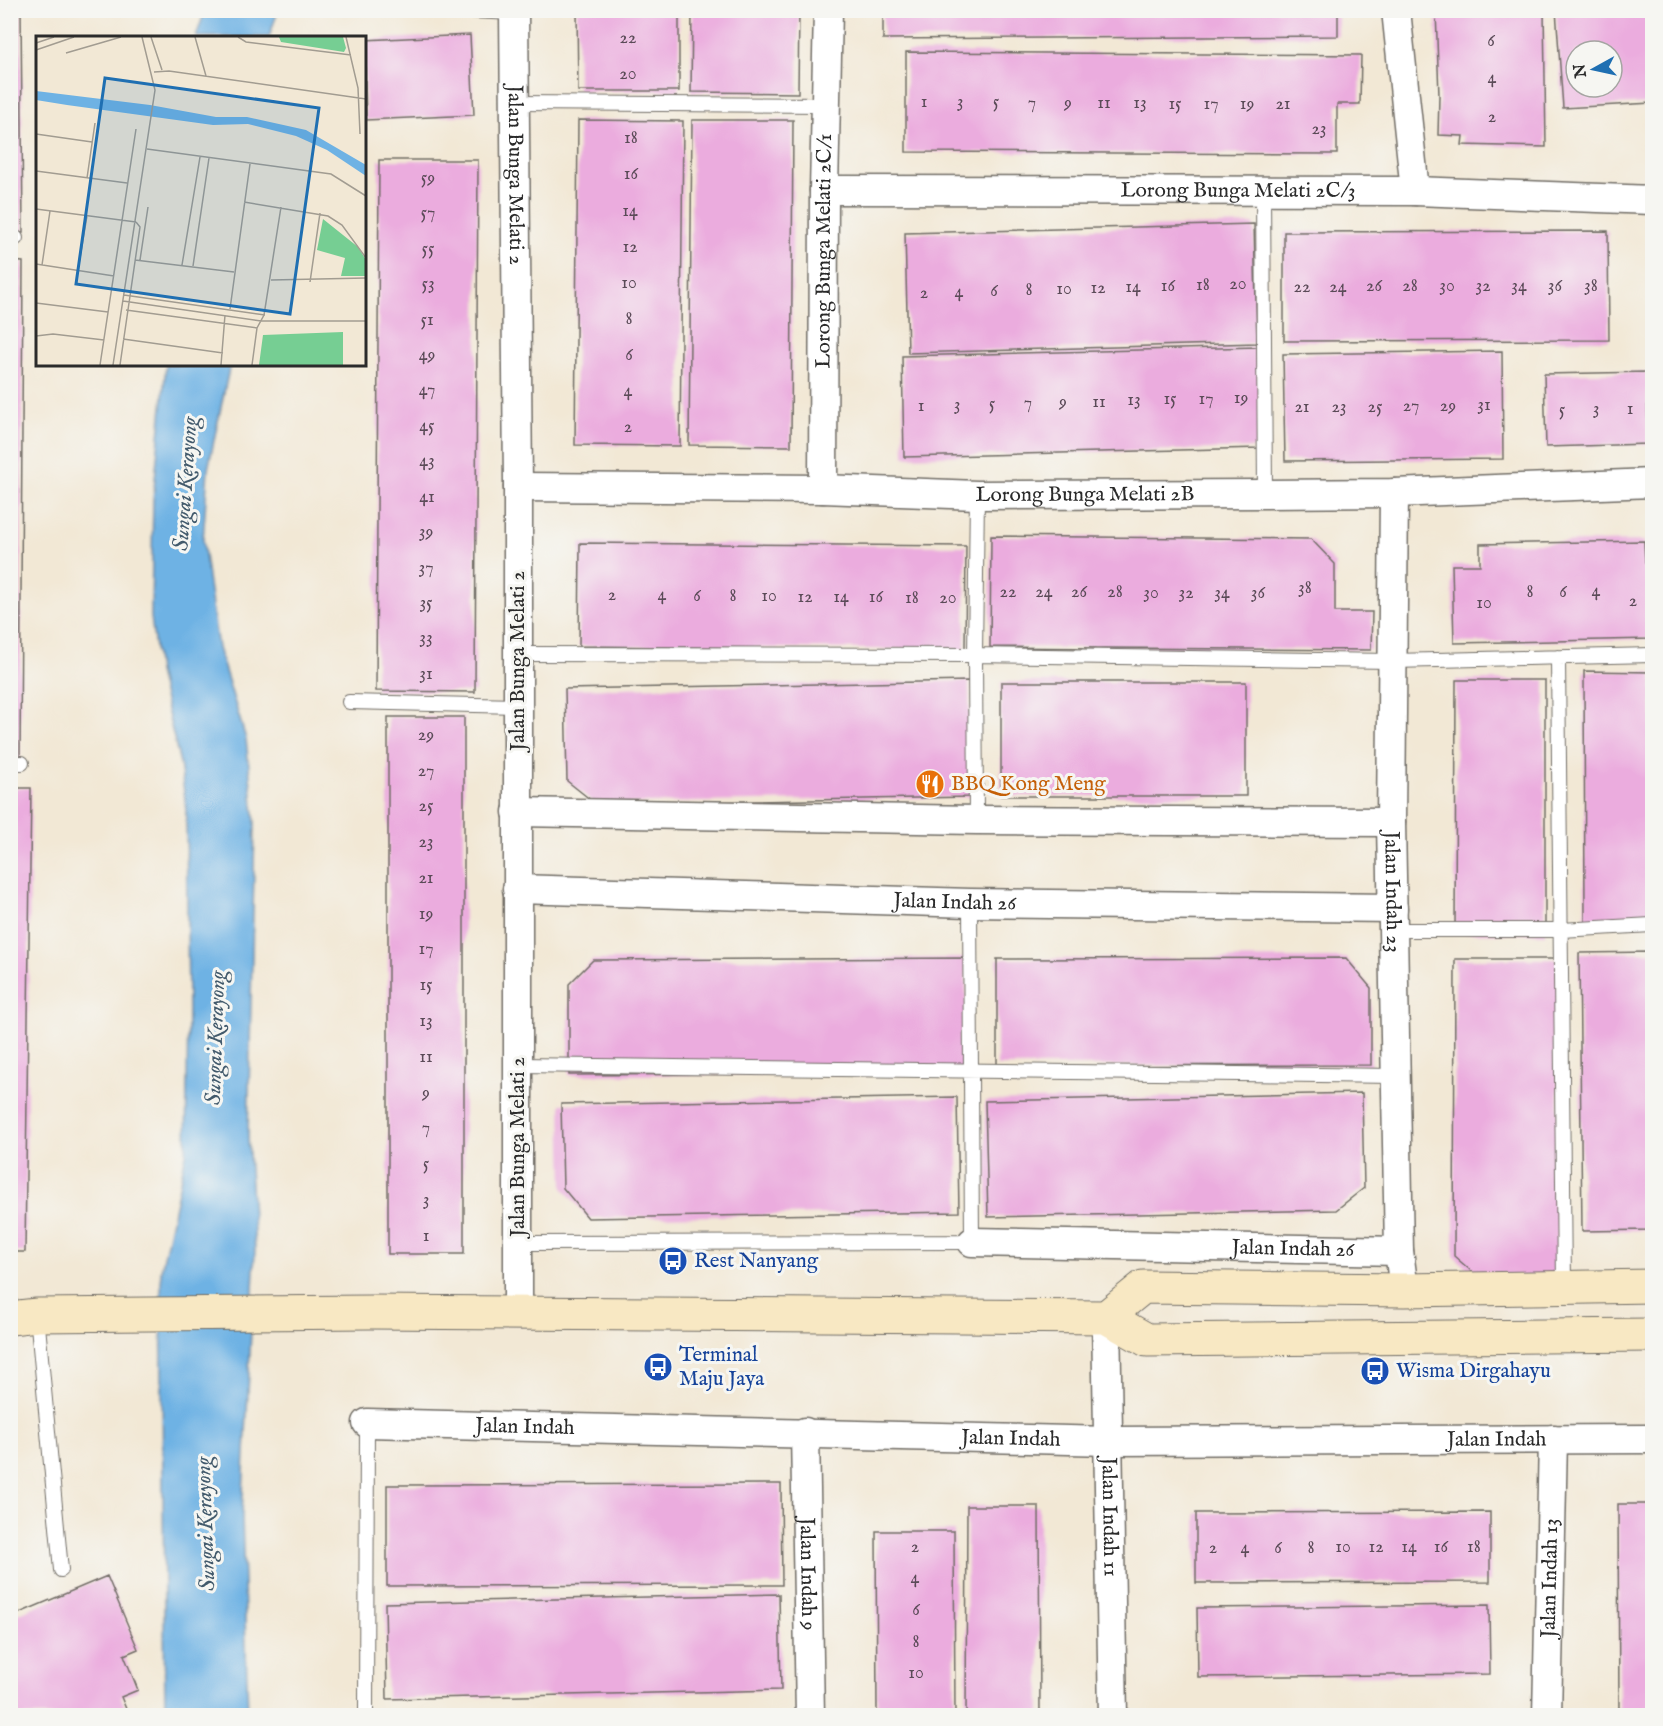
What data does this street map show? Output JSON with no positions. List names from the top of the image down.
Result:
{
  "streets": {
    "street": [
      "Jalan Bunga Melati 2",
      "Lorong Bunga Melati 2C/3",
      "Lorong Bunga Melati 2C/1",
      "Lorong Bunga Melati 2B",
      "Jalan Indah 23",
      "Jalan Indah 26",
      "Jalan Indah",
      "Jalan Indah 11",
      "Jalan Indah 9",
      "Jalan Indah 13"
    ]
  },
  "crossings": [
    ["Jalan Bunga Melati 2", "Lorong Bunga Melati 2B"],
    ["Jalan Bunga Melati 2", "Jalan Indah 26"],
    ["Lorong Bunga Melati 2C/3", "Lorong Bunga Melati 2C/1"],
    ["Lorong Bunga Melati 2C/1", "Lorong Bunga Melati 2B"],
    ["Lorong Bunga Melati 2B", "Jalan Indah 23"],
    ["Jalan Indah 23", "Jalan Indah 26"],
    ["Jalan Indah", "Jalan Indah 11"],
    ["Jalan Indah", "Jalan Indah 9"],
    ["Jalan Indah", "Jalan Indah 13"]
  ],
  "water": ["Sungai Kerayong"],
  "places": {
    "restaurant": ["BBQ Kong Meng"],
    "bus stop": ["Rest Nanyang", "Terminal Maju Jaya", "Wisma Dirgahayu"]
  },
  "house_numbers": [
    "22",
    "6",
    "20",
    "4",
    "1",
    "3",
    "5",
    "7",
    "9",
    "11",
    "13",
    "15",
    "17",
    "19",
    "21",
    "2",
    "23",
    "18",
    "16",
    "59",
    "14",
    "57",
    "12",
    "55",
    "10",
    "53",
    "20",
    "18",
    "16",
    "26",
    "28",
    "30",
    "32",
    "34",
    "36",
    "38",
    "14",
    "22",
    "24",
    "12",
    "10",
    "8",
    "6",
    "4",
    "2",
    "8",
    "51",
    "49",
    "6",
    "47",
    "4",
    "19",
    "15",
    "17",
    "13",
    "9",
    "11",
    "7",
    "5",
    "3",
    "31",
    "1",
    "27",
    "29",
    "21",
    "23",
    "25",
    "3",
    "1",
    "5",
    "45",
    "2",
    "43",
    "41",
    "39",
    "37",
    "38",
    "4",
    "22",
    "24",
    "26",
    "28",
    "8",
    "6",
    "30",
    "32",
    "34",
    "36",
    "2",
    "4",
    "6",
    "8",
    "10",
    "12",
    "14",
    "16",
    "18",
    "20",
    "2",
    "35",
    "10",
    "33",
    "31",
    "29",
    "27",
    "25",
    "23",
    "21",
    "19",
    "17",
    "15",
    "13",
    "11",
    "9",
    "7",
    "5",
    "3",
    "1",
    "2",
    "10",
    "12",
    "14",
    "16",
    "18",
    "2",
    "4",
    "6",
    "8",
    "4",
    "6",
    "8",
    "10"
  ],
  "north": "left"
}
